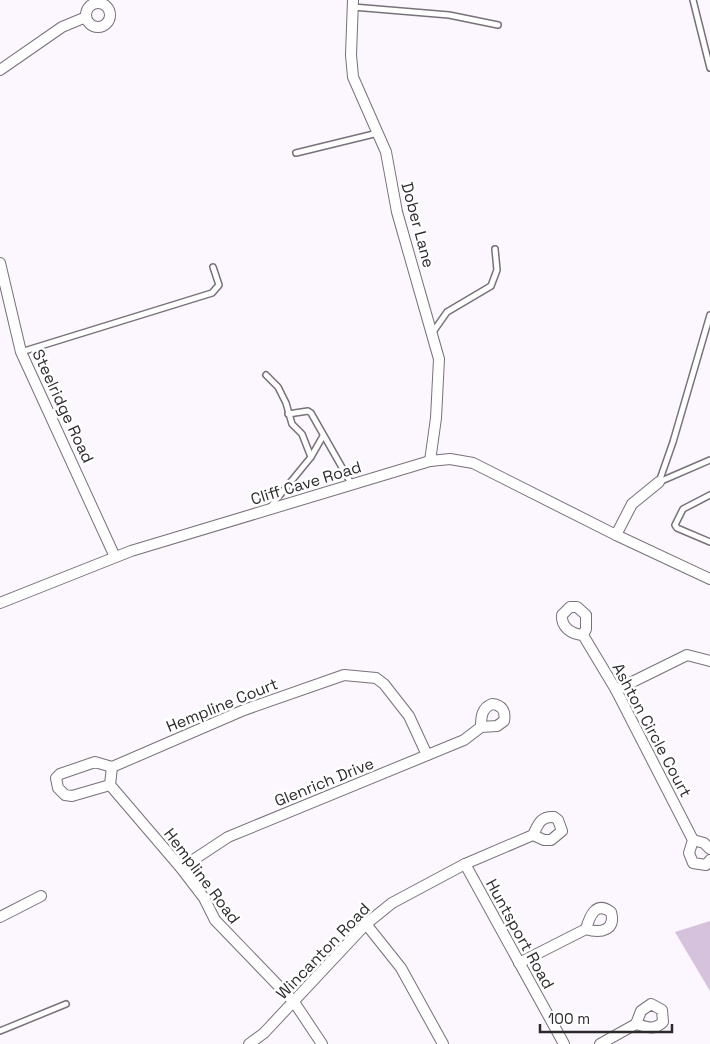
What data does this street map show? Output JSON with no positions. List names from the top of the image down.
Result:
{
  "streets": {
    "street": [
      "Dober Lane",
      "Steelridge Road",
      "Cliff Cave Road",
      "Hempline Court",
      "Ashton Circle Court",
      "Glenrich Drive",
      "Hempline Road",
      "Huntsport Road",
      "Wincanton Road"
    ]
  },
  "crossings": [
    ["Dober Lane", "Cliff Cave Road"],
    ["Steelridge Road", "Cliff Cave Road"],
    ["Hempline Court", "Glenrich Drive"],
    ["Hempline Court", "Hempline Road"],
    ["Glenrich Drive", "Hempline Road"],
    ["Hempline Road", "Wincanton Road"],
    ["Huntsport Road", "Wincanton Road"]
  ],
  "scale_bar": "100 m"
}
